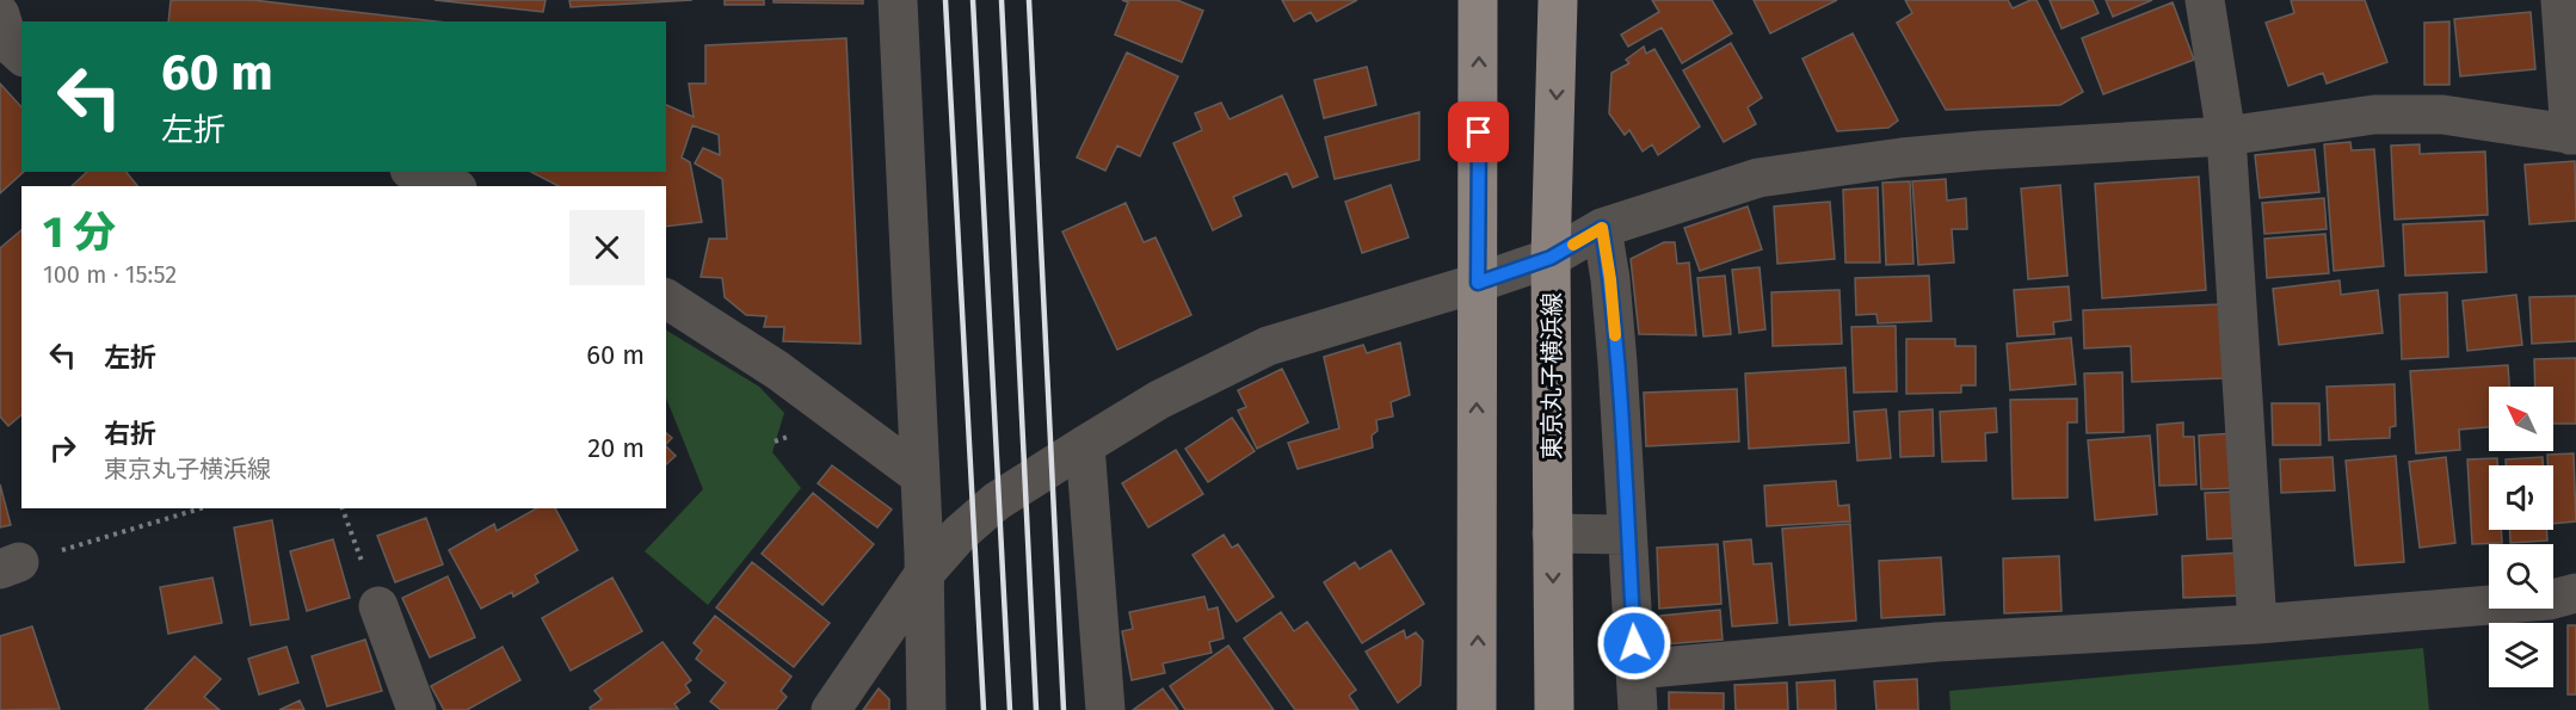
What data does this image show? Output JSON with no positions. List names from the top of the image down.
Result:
{
  "streets": {
    "main road": ["東京丸子横浜線"]
  },
  "north": "top left",
  "page": {
    "turn": ["60 m", "左折"],
    "heading": ["1 分", "100 m · 15:52"],
    "list": [
      {
        "name": "左折",
        "value": "60 m"
      },
      {
        "name": "右折",
        "note": "東京丸子横浜線",
        "value": "20 m"
      }
    ]
  }
}
